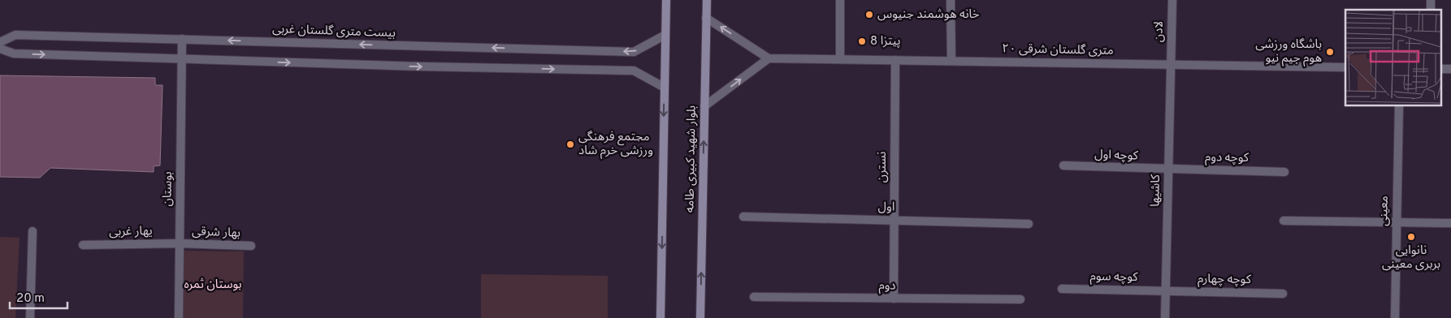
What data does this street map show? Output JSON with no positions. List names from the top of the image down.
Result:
{
  "streets": {
    "main road": ["بلوار شهید کبیری طامه"],
    "street": [
      "بیست متری گلستان غربی",
      "لادن",
      "۲۰ متری گلستان شرقی",
      "کوچه اول",
      "کوچه دوم",
      "نسترن",
      "بوستان",
      "کاشیها",
      "اول",
      "معینی",
      "یهار غربی",
      "بهار شرقی",
      "کوچه سوم",
      "کوچه چهارم",
      "دوم"
    ]
  },
  "crossings": [
    ["بیست متری گلستان غربی", "بوستان"],
    ["لادن", "۲۰ متری گلستان شرقی"],
    ["لادن", "کاشیها"],
    ["۲۰ متری گلستان شرقی", "نسترن"],
    ["۲۰ متری گلستان شرقی", "کاشیها"],
    ["کوچه اول", "کوچه دوم"],
    ["کوچه اول", "کاشیها"],
    ["کوچه دوم", "کاشیها"],
    ["نسترن", "اول"],
    ["نسترن", "دوم"],
    ["بوستان", "یهار غربی"],
    ["بوستان", "بهار شرقی"],
    ["کاشیها", "کوچه سوم"],
    ["کاشیها", "کوچه چهارم"],
    ["یهار غربی", "بهار شرقی"],
    ["کوچه سوم", "کوچه چهارم"]
  ],
  "parks": ["بوستان ثمره"],
  "places": [
    "خانه هوشمند جنیوس",
    "پیتزا 8",
    "باشگاه ورزشی هوم جیم نیو",
    "مجتمع فرهنگی ورزشی خرم شاد",
    "نانوایی بربری معینی"
  ],
  "scale_bar": "20 m"
}
